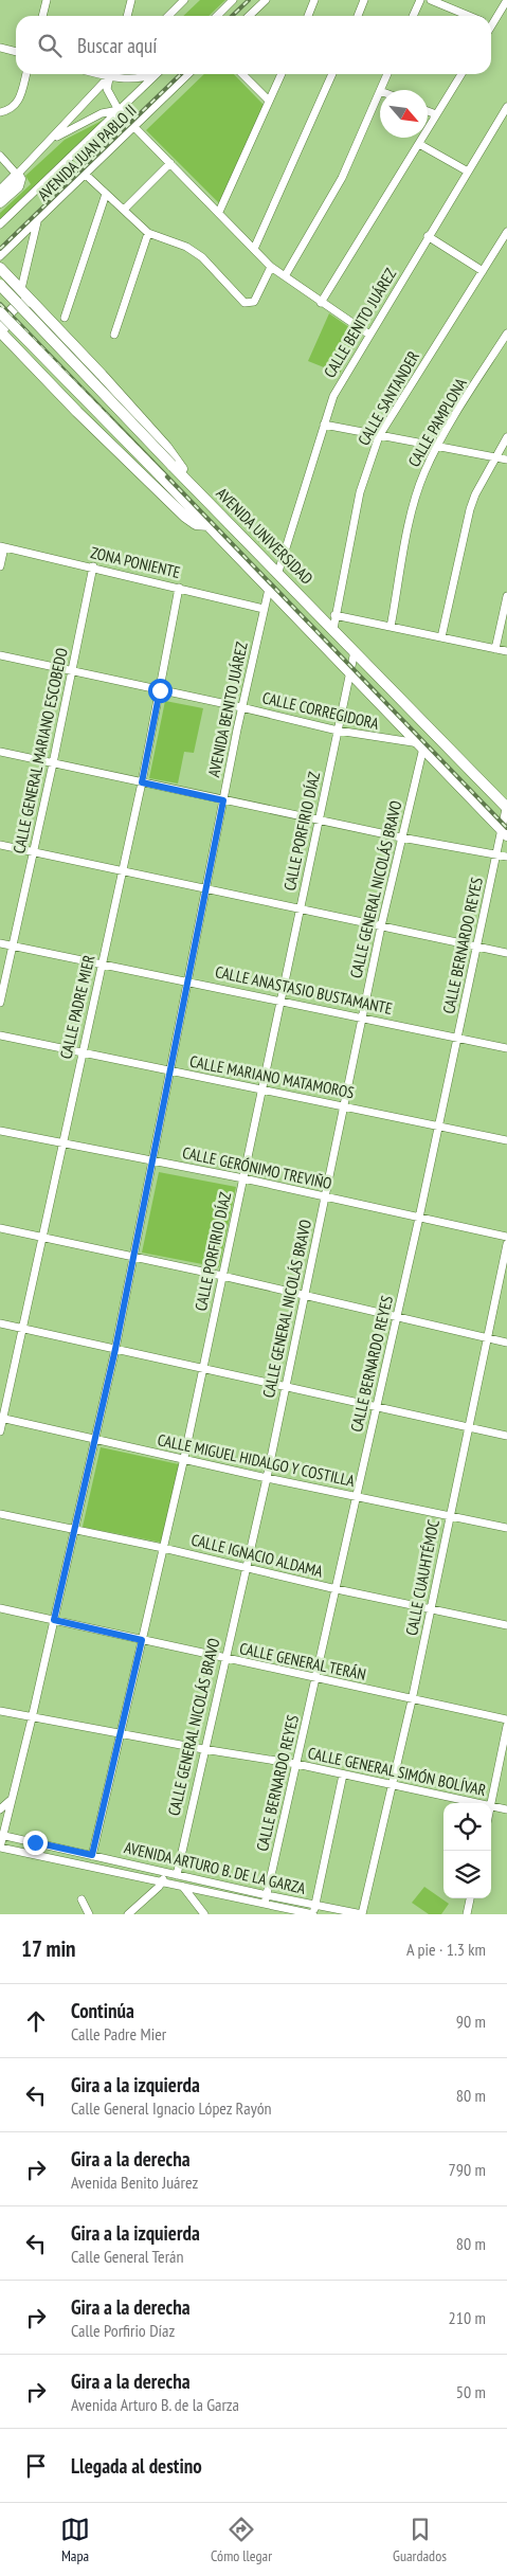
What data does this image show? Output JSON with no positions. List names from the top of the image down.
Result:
{
  "streets": {
    "highway": ["AVENIDA UNIVERSIDAD"],
    "street": [
      "AVENIDA JUAN PABLO II",
      "CALLE BENITO JUÁREZ",
      "CALLE SANTANDER",
      "CALLE PAMPLONA",
      "ZONA PONIENTE",
      "AVENIDA BENITO JUÁREZ",
      "CALLE CORREGIDORA",
      "CALLE GENERAL MARIANO ESCOBEDO",
      "CALLE PORFIRIO DÍAZ",
      "CALLE GENERAL NICOLÁS BRAVO",
      "CALLE BERNARDO REYES",
      "CALLE ANASTASIO BUSTAMANTE",
      "CALLE PADRE MIER",
      "CALLE MARIANO MATAMOROS",
      "CALLE GERÓNIMO TREVIÑO",
      "CALLE MIGUEL HIDALGO Y COSTILLA",
      "CALLE IGNACIO ALDAMA",
      "CALLE CUAUHTÉMOC",
      "CALLE GENERAL TERÁN",
      "CALLE GENERAL SIMÓN BOLÍVAR",
      "AVENIDA ARTURO B. DE LA GARZA"
    ]
  },
  "crossings": [
    ["CALLE BENITO JUÁREZ", "AVENIDA UNIVERSIDAD"],
    ["CALLE SANTANDER", "AVENIDA UNIVERSIDAD"],
    ["AVENIDA UNIVERSIDAD", "AVENIDA BENITO JUÁREZ"],
    ["AVENIDA UNIVERSIDAD", "CALLE CORREGIDORA"],
    ["AVENIDA UNIVERSIDAD", "CALLE PORFIRIO DÍAZ"],
    ["AVENIDA UNIVERSIDAD", "CALLE GENERAL NICOLÁS BRAVO"],
    ["AVENIDA UNIVERSIDAD", "CALLE BERNARDO REYES"],
    ["ZONA PONIENTE", "AVENIDA BENITO JUÁREZ"],
    ["ZONA PONIENTE", "CALLE GENERAL MARIANO ESCOBEDO"],
    ["ZONA PONIENTE", "CALLE PADRE MIER"],
    ["AVENIDA BENITO JUÁREZ", "CALLE CORREGIDORA"],
    ["AVENIDA BENITO JUÁREZ", "CALLE ANASTASIO BUSTAMANTE"],
    ["AVENIDA BENITO JUÁREZ", "CALLE MARIANO MATAMOROS"],
    ["AVENIDA BENITO JUÁREZ", "CALLE GERÓNIMO TREVIÑO"],
    ["AVENIDA BENITO JUÁREZ", "CALLE MIGUEL HIDALGO Y COSTILLA"],
    ["AVENIDA BENITO JUÁREZ", "CALLE IGNACIO ALDAMA"],
    ["AVENIDA BENITO JUÁREZ", "CALLE GENERAL TERÁN"],
    ["AVENIDA BENITO JUÁREZ", "CALLE GENERAL SIMÓN BOLÍVAR"],
    ["AVENIDA BENITO JUÁREZ", "AVENIDA ARTURO B. DE LA GARZA"],
    ["CALLE CORREGIDORA", "CALLE GENERAL MARIANO ESCOBEDO"],
    ["CALLE CORREGIDORA", "CALLE PORFIRIO DÍAZ"],
    ["CALLE CORREGIDORA", "CALLE GENERAL NICOLÁS BRAVO"],
    ["CALLE CORREGIDORA", "CALLE PADRE MIER"],
    ["CALLE GENERAL MARIANO ESCOBEDO", "CALLE ANASTASIO BUSTAMANTE"],
    ["CALLE PORFIRIO DÍAZ", "CALLE ANASTASIO BUSTAMANTE"],
    ["CALLE PORFIRIO DÍAZ", "CALLE MARIANO MATAMOROS"],
    ["CALLE PORFIRIO DÍAZ", "CALLE GERÓNIMO TREVIÑO"],
    ["CALLE PORFIRIO DÍAZ", "CALLE MIGUEL HIDALGO Y COSTILLA"],
    ["CALLE PORFIRIO DÍAZ", "CALLE IGNACIO ALDAMA"],
    ["CALLE PORFIRIO DÍAZ", "CALLE GENERAL TERÁN"],
    ["CALLE PORFIRIO DÍAZ", "CALLE GENERAL SIMÓN BOLÍVAR"],
    ["CALLE PORFIRIO DÍAZ", "AVENIDA ARTURO B. DE LA GARZA"],
    ["CALLE GENERAL NICOLÁS BRAVO", "CALLE ANASTASIO BUSTAMANTE"],
    ["CALLE GENERAL NICOLÁS BRAVO", "CALLE MARIANO MATAMOROS"],
    ["CALLE GENERAL NICOLÁS BRAVO", "CALLE GERÓNIMO TREVIÑO"],
    ["CALLE GENERAL NICOLÁS BRAVO", "CALLE MIGUEL HIDALGO Y COSTILLA"],
    ["CALLE GENERAL NICOLÁS BRAVO", "CALLE IGNACIO ALDAMA"],
    ["CALLE GENERAL NICOLÁS BRAVO", "CALLE GENERAL TERÁN"],
    ["CALLE GENERAL NICOLÁS BRAVO", "CALLE GENERAL SIMÓN BOLÍVAR"],
    ["CALLE GENERAL NICOLÁS BRAVO", "AVENIDA ARTURO B. DE LA GARZA"],
    ["CALLE BERNARDO REYES", "CALLE ANASTASIO BUSTAMANTE"],
    ["CALLE BERNARDO REYES", "CALLE MARIANO MATAMOROS"],
    ["CALLE BERNARDO REYES", "CALLE GERÓNIMO TREVIÑO"],
    ["CALLE BERNARDO REYES", "CALLE MIGUEL HIDALGO Y COSTILLA"],
    ["CALLE BERNARDO REYES", "CALLE IGNACIO ALDAMA"],
    ["CALLE BERNARDO REYES", "CALLE GENERAL TERÁN"],
    ["CALLE BERNARDO REYES", "CALLE GENERAL SIMÓN BOLÍVAR"],
    ["CALLE BERNARDO REYES", "AVENIDA ARTURO B. DE LA GARZA"],
    ["CALLE ANASTASIO BUSTAMANTE", "CALLE PADRE MIER"],
    ["CALLE PADRE MIER", "CALLE MARIANO MATAMOROS"],
    ["CALLE PADRE MIER", "CALLE GERÓNIMO TREVIÑO"],
    ["CALLE PADRE MIER", "CALLE MIGUEL HIDALGO Y COSTILLA"],
    ["CALLE MIGUEL HIDALGO Y COSTILLA", "CALLE CUAUHTÉMOC"],
    ["CALLE IGNACIO ALDAMA", "CALLE CUAUHTÉMOC"],
    ["CALLE CUAUHTÉMOC", "CALLE GENERAL TERÁN"],
    ["CALLE CUAUHTÉMOC", "CALLE GENERAL SIMÓN BOLÍVAR"],
    ["CALLE CUAUHTÉMOC", "AVENIDA ARTURO B. DE LA GARZA"]
  ],
  "north": "bottom right",
  "page": {
    "search": "Buscar aquí",
    "heading": ["17 min", "A pie · 1.3 km"],
    "list": [
      ["Continúa", "Calle Padre Mier", "90 m"],
      ["Gira a la izquierda", "Calle General Ignacio López Rayón", "80 m"],
      ["Gira a la derecha", "Avenida Benito Juárez", "790 m"],
      ["Gira a la izquierda", "Calle General Terán", "80 m"],
      ["Gira a la derecha", "Calle Porfirio Díaz", "210 m"],
      ["Gira a la derecha", "Avenida Arturo B. de la Garza", "50 m"],
      "Llegada al destino"
    ],
    "nav": ["Mapa", "Cómo llegar", "Guardados"]
  }
}
